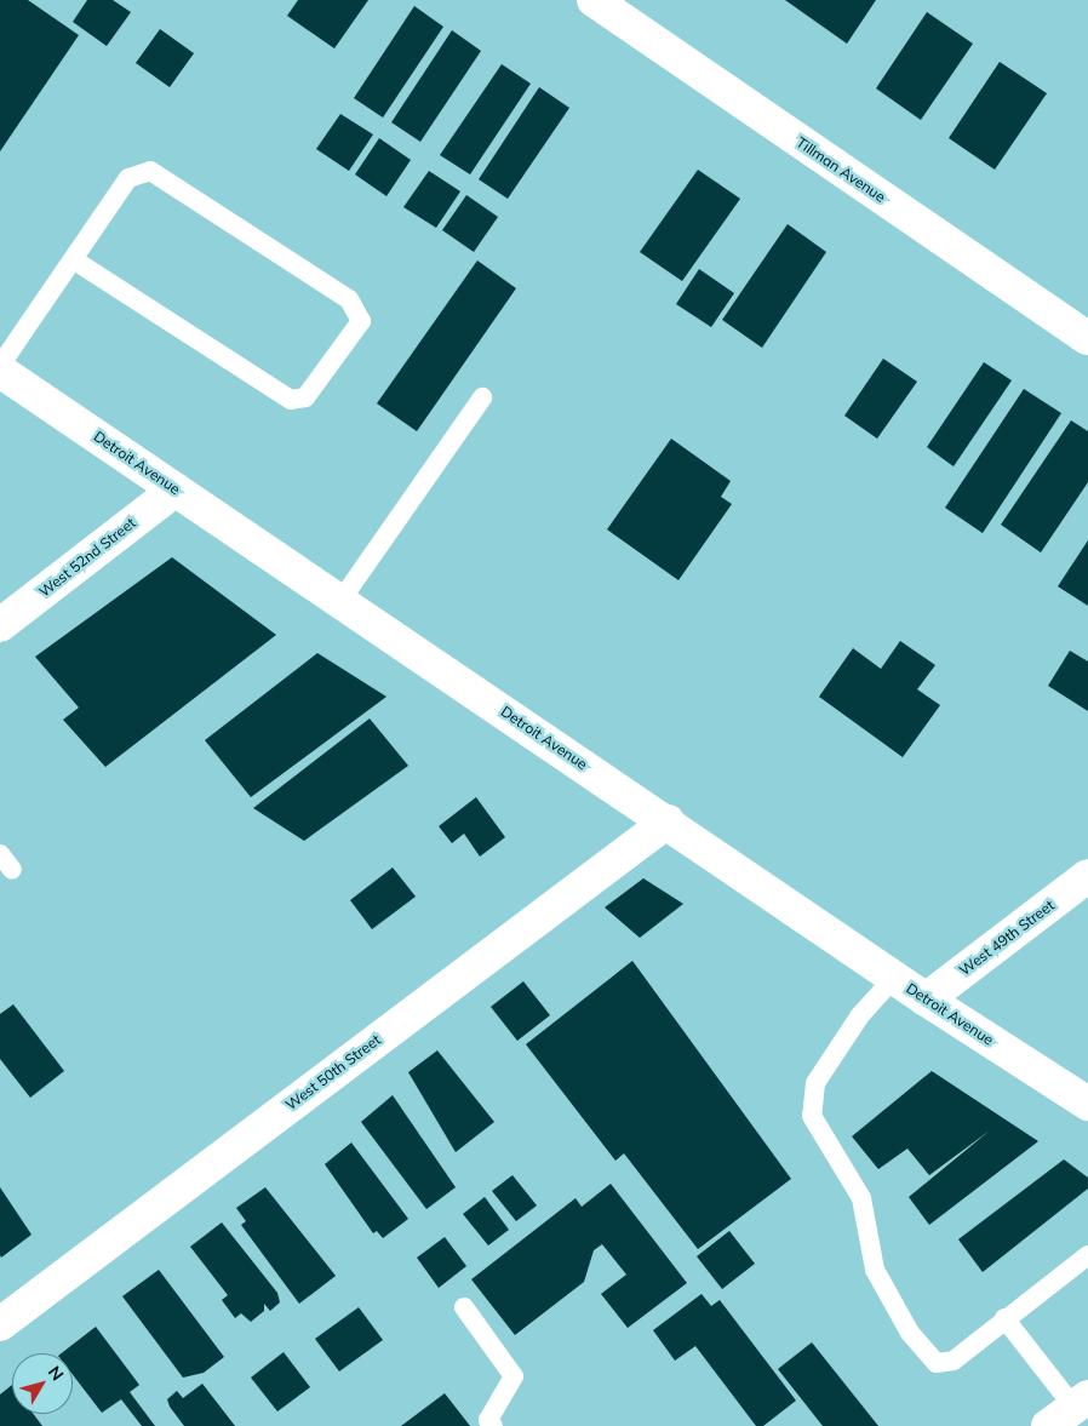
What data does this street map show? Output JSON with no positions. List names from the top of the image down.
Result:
{
  "streets": {
    "street": [
      "Tillman Avenue",
      "Detroit Avenue",
      "West 52nd Street",
      "West 49th Street",
      "West 50th Street"
    ]
  },
  "crossings": [
    ["Detroit Avenue", "West 52nd Street"],
    ["Detroit Avenue", "West 49th Street"],
    ["Detroit Avenue", "West 50th Street"]
  ],
  "north": "top right"
}
